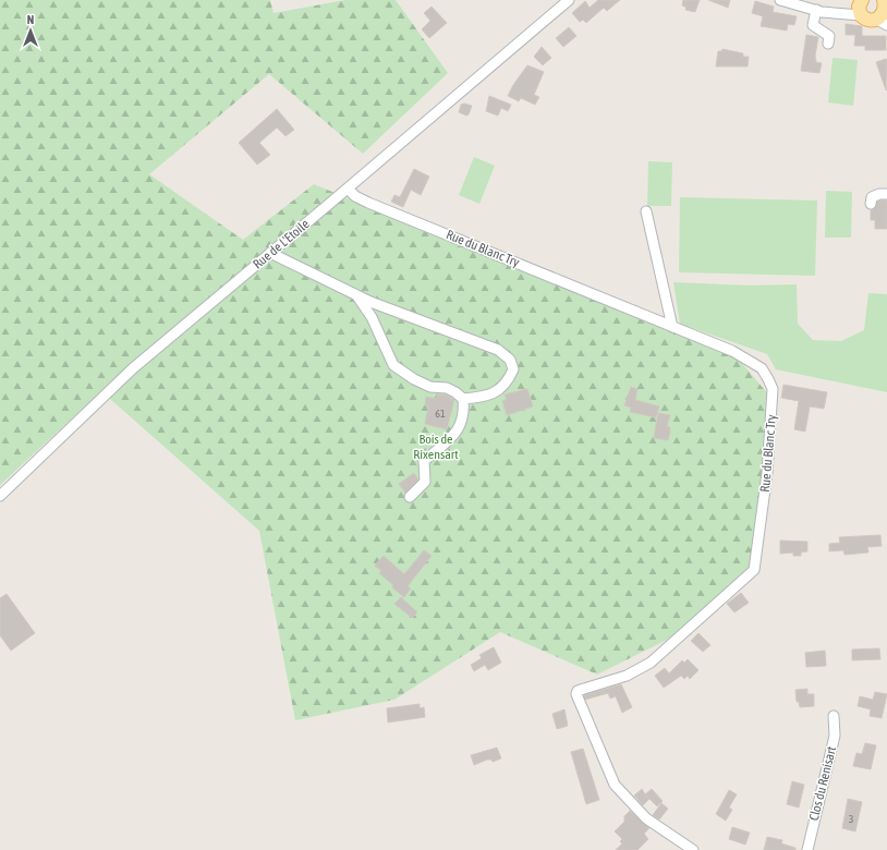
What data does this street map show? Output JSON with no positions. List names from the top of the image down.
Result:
{
  "streets": {
    "street": ["Rue de L'Etoile", "Rue du Blanc Try", "Clos du Renisart"]
  },
  "crossings": [
    ["Rue de L'Etoile", "Rue du Blanc Try"]
  ],
  "parks": ["Bois de Rixensart"],
  "house_numbers": ["61", "3"],
  "north": "top"
}
